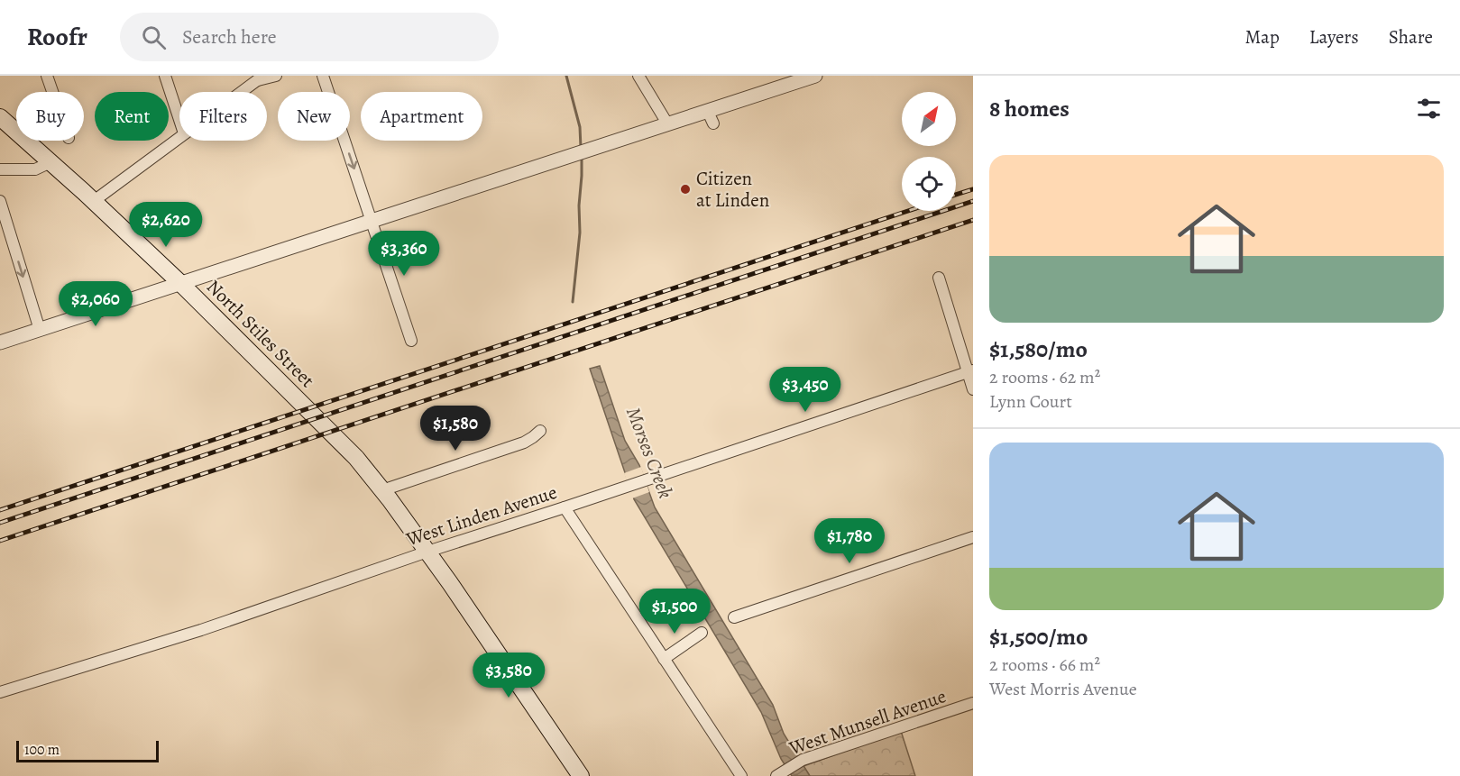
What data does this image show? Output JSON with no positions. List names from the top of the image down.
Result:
{
  "streets": {
    "main road": ["North Stiles Street"],
    "street": ["West Linden Avenue", "West Munsell Avenue"]
  },
  "crossings": [
    ["North Stiles Street", "West Linden Avenue"]
  ],
  "water": ["Morses Creek"],
  "places": ["Citizen at Linden"],
  "scale_bar": "100 m",
  "north": "top right",
  "page": {
    "header": "Roofr",
    "search": "Search here",
    "nav": ["Map", "Layers", "Share"],
    "heading": "8 homes",
    "chip": [
      "Buy",
      "Rent",
      "Filters",
      "New",
      "Apartment"
    ],
    "list": [
      {
        "name": "$1,580/mo",
        "note": "2 rooms · 62 m² · Lynn Court"
      },
      {
        "name": "$1,500/mo",
        "note": "2 rooms · 66 m² · West Morris Avenue"
      }
    ],
    "price": [
      "$2,620",
      "$3,360",
      "$2,060",
      "$3,450",
      "$1,580",
      "$1,780",
      "$1,500",
      "$3,580"
    ],
    "scale": "100 m"
  }
}
